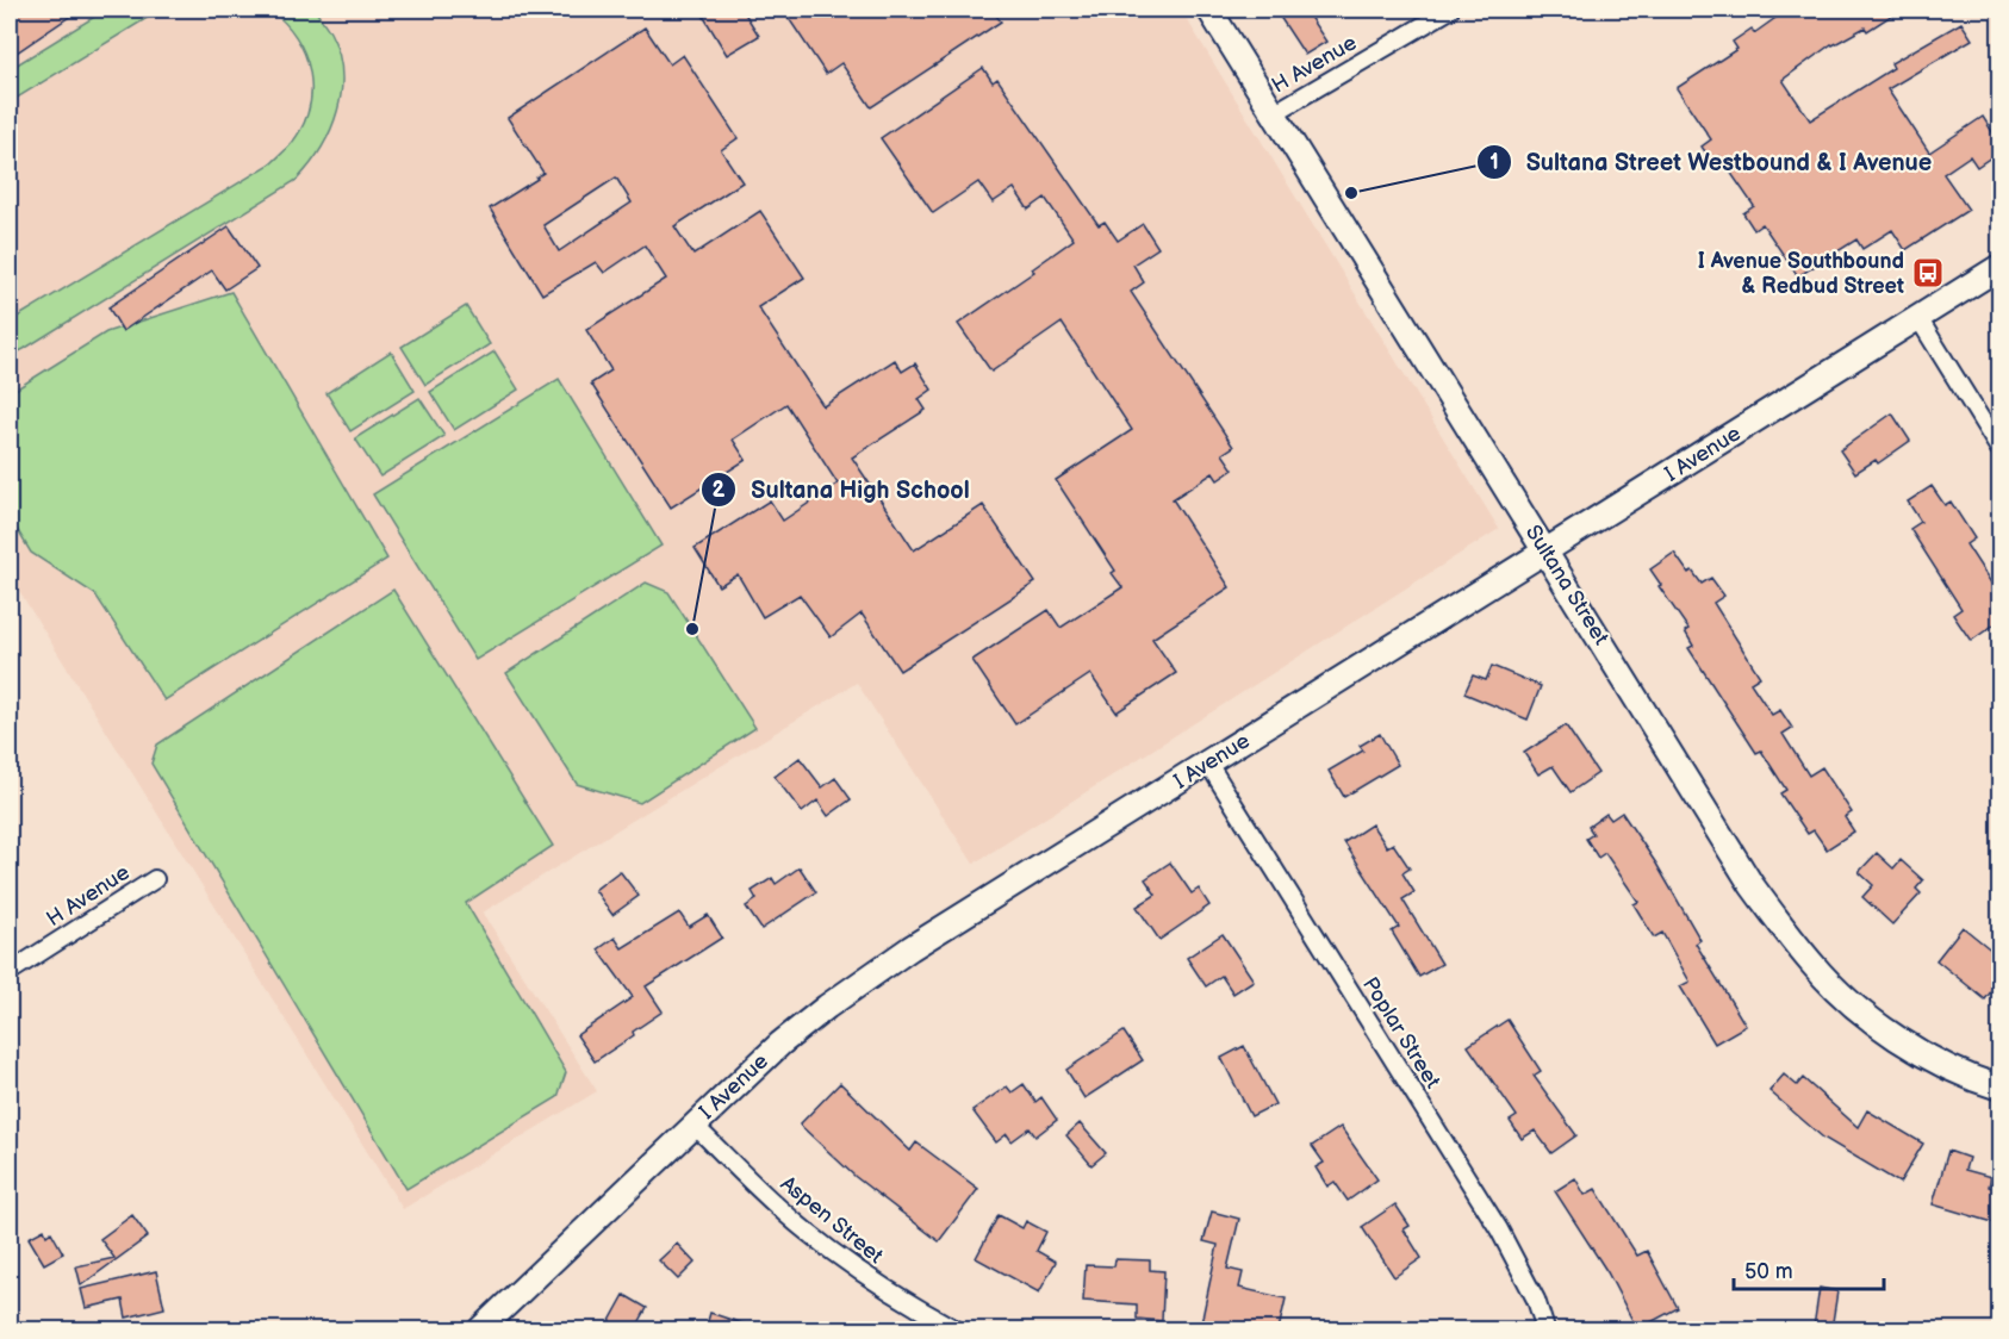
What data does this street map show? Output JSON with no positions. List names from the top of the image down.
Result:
{
  "streets": {
    "main road": ["I Avenue", "Sultana Street"],
    "street": ["H Avenue", "Poplar Street", "Aspen Street"]
  },
  "crossings": [
    ["H Avenue", "Sultana Street"],
    ["I Avenue", "Sultana Street"],
    ["I Avenue", "Poplar Street"],
    ["I Avenue", "Aspen Street"]
  ],
  "places": {
    "other": ["Sultana Street Westbound & I Avenue", "Sultana High School"],
    "bus stop": ["I Avenue Southbound & Redbud Street"]
  },
  "scale_bar": "50 m"
}
